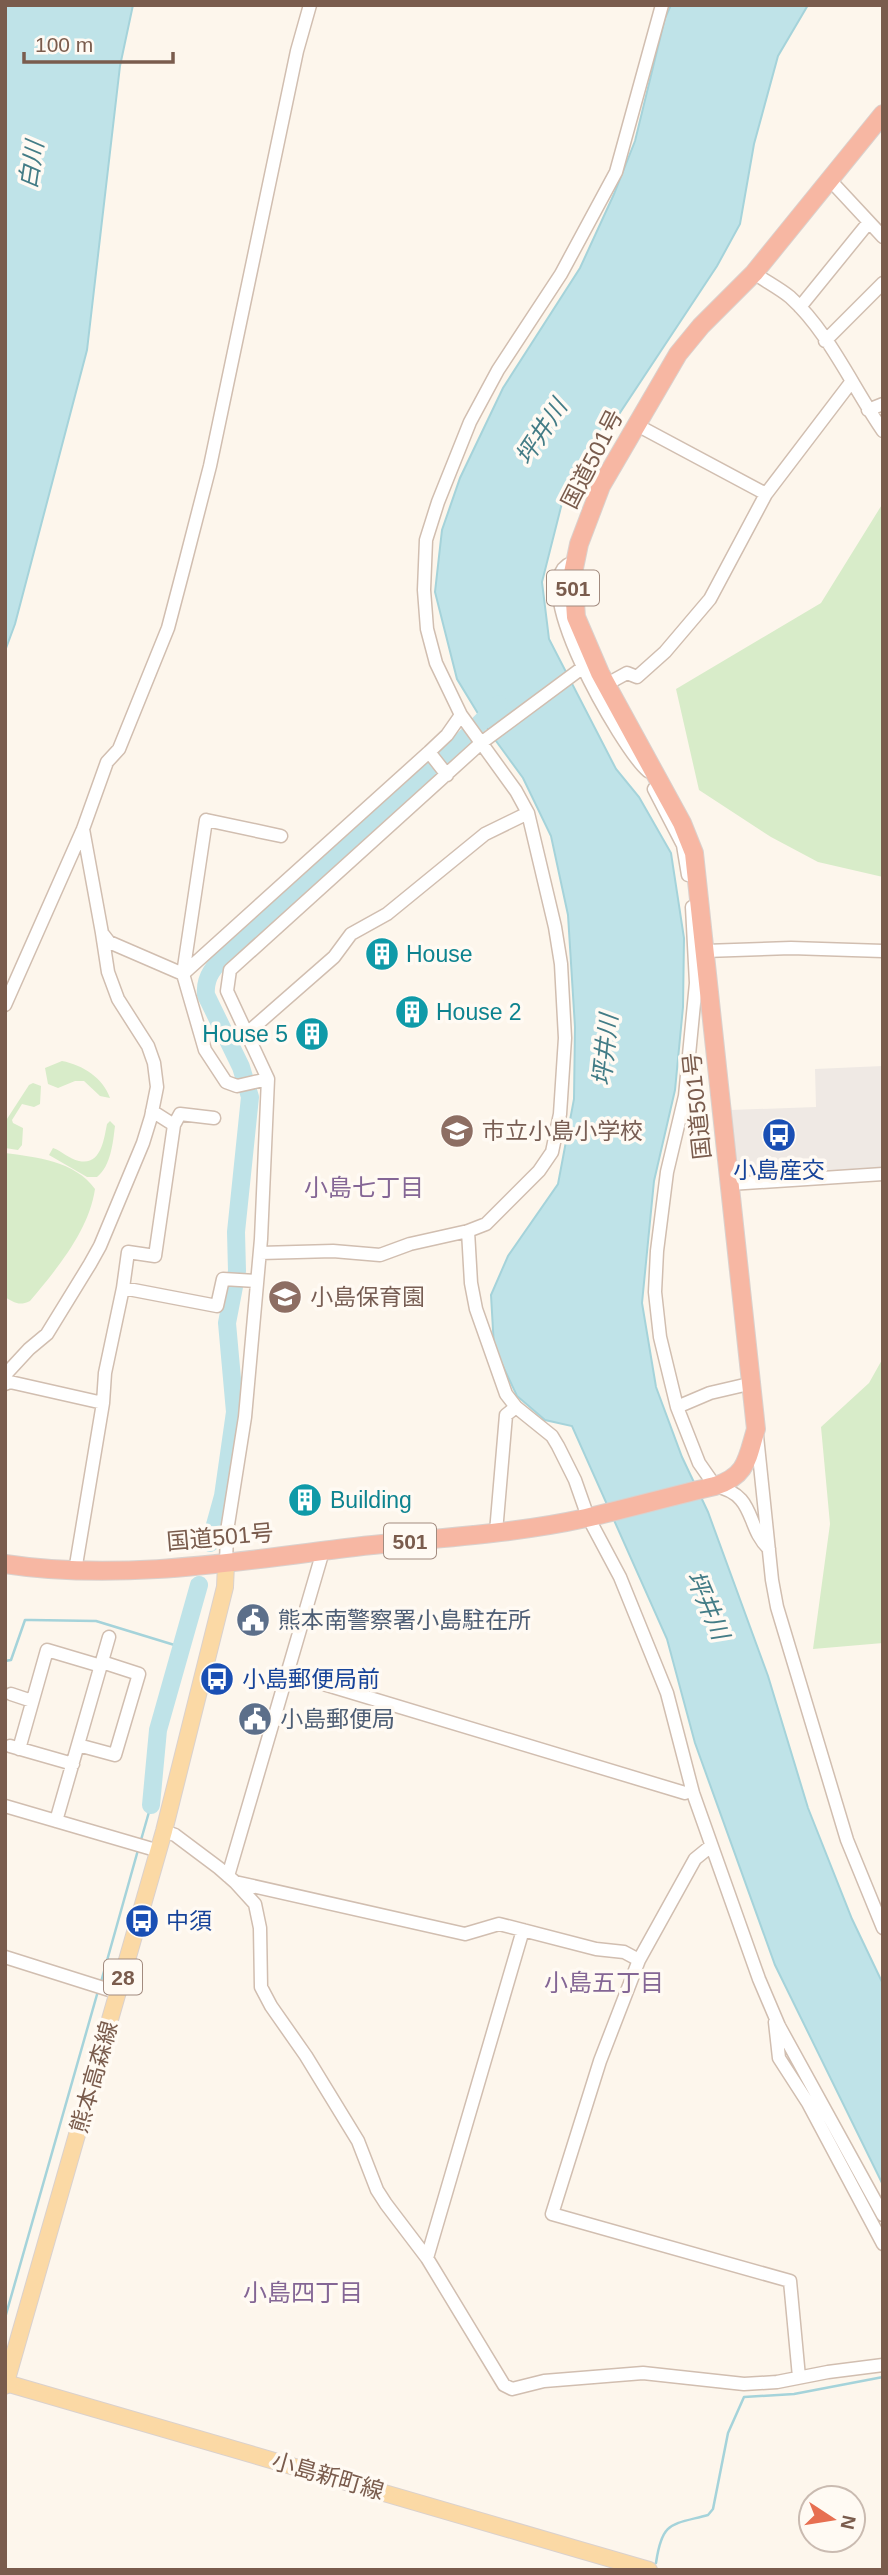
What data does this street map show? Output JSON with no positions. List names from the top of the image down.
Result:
{
  "streets": {
    "highway": ["国道501号", "501"],
    "main road": ["28", "熊本高森線", "小島新町線"]
  },
  "crossings": [
    ["国道501号", "熊本高森線"],
    ["熊本高森線", "小島新町線"]
  ],
  "districts": ["小島七丁目", "小島五丁目", "小島四丁目"],
  "water": ["白川", "坪井川"],
  "places": {
    "building": [
      "House",
      "House 2",
      "House 5",
      "Building"
    ],
    "school or university": ["市立小島小学校", "小島保育園"],
    "bus stop": ["小島産交", "小島郵便局前", "中須"],
    "public building": ["熊本南警察署小島駐在所", "小島郵便局"]
  },
  "scale_bar": "100 m",
  "north": "right"
}
